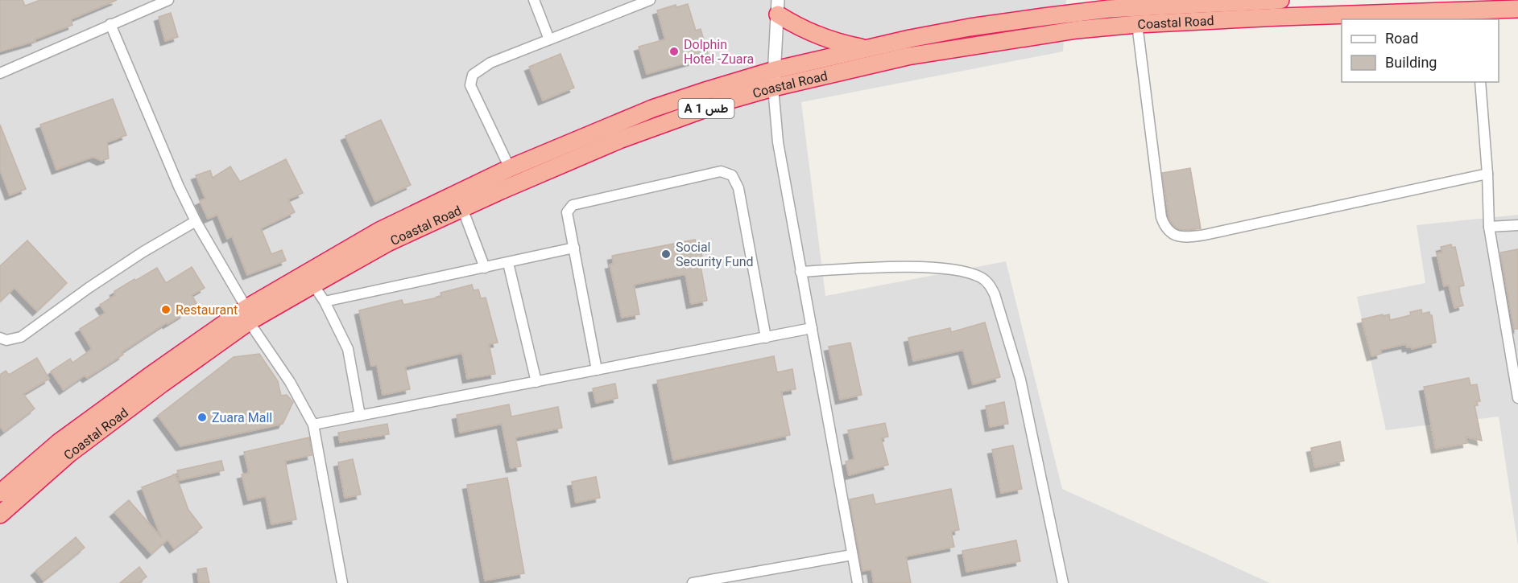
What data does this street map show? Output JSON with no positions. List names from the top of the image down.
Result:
{
  "streets": {
    "highway": ["Coastal Road", "A 1 طس"]
  },
  "places": [
    "Dolphin Hotel -Zuara",
    "Social Security Fund",
    "Restaurant",
    "Zuara Mall"
  ],
  "legend": ["Road", "Building"]
}
